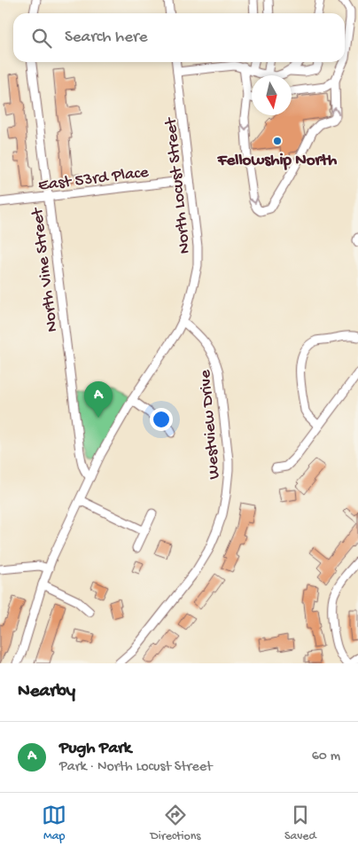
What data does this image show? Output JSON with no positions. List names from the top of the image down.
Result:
{
  "streets": {
    "street": [
      "East 53rd Place",
      "North Locust Street",
      "North Vine Street",
      "Westview Drive"
    ]
  },
  "crossings": [
    ["East 53rd Place", "North Locust Street"],
    ["East 53rd Place", "North Vine Street"],
    ["North Locust Street", "North Vine Street"],
    ["North Locust Street", "Westview Drive"]
  ],
  "places": ["Fellowship North"],
  "north": "bottom",
  "page": {
    "search": "Search here",
    "pins": "A",
    "heading": "Nearby",
    "list": [
      {
        "mark": "A",
        "name": "Pugh Park",
        "note": "Park · North Locust Street",
        "value": "60 m"
      }
    ],
    "nav": ["Map", "Directions", "Saved"]
  }
}
